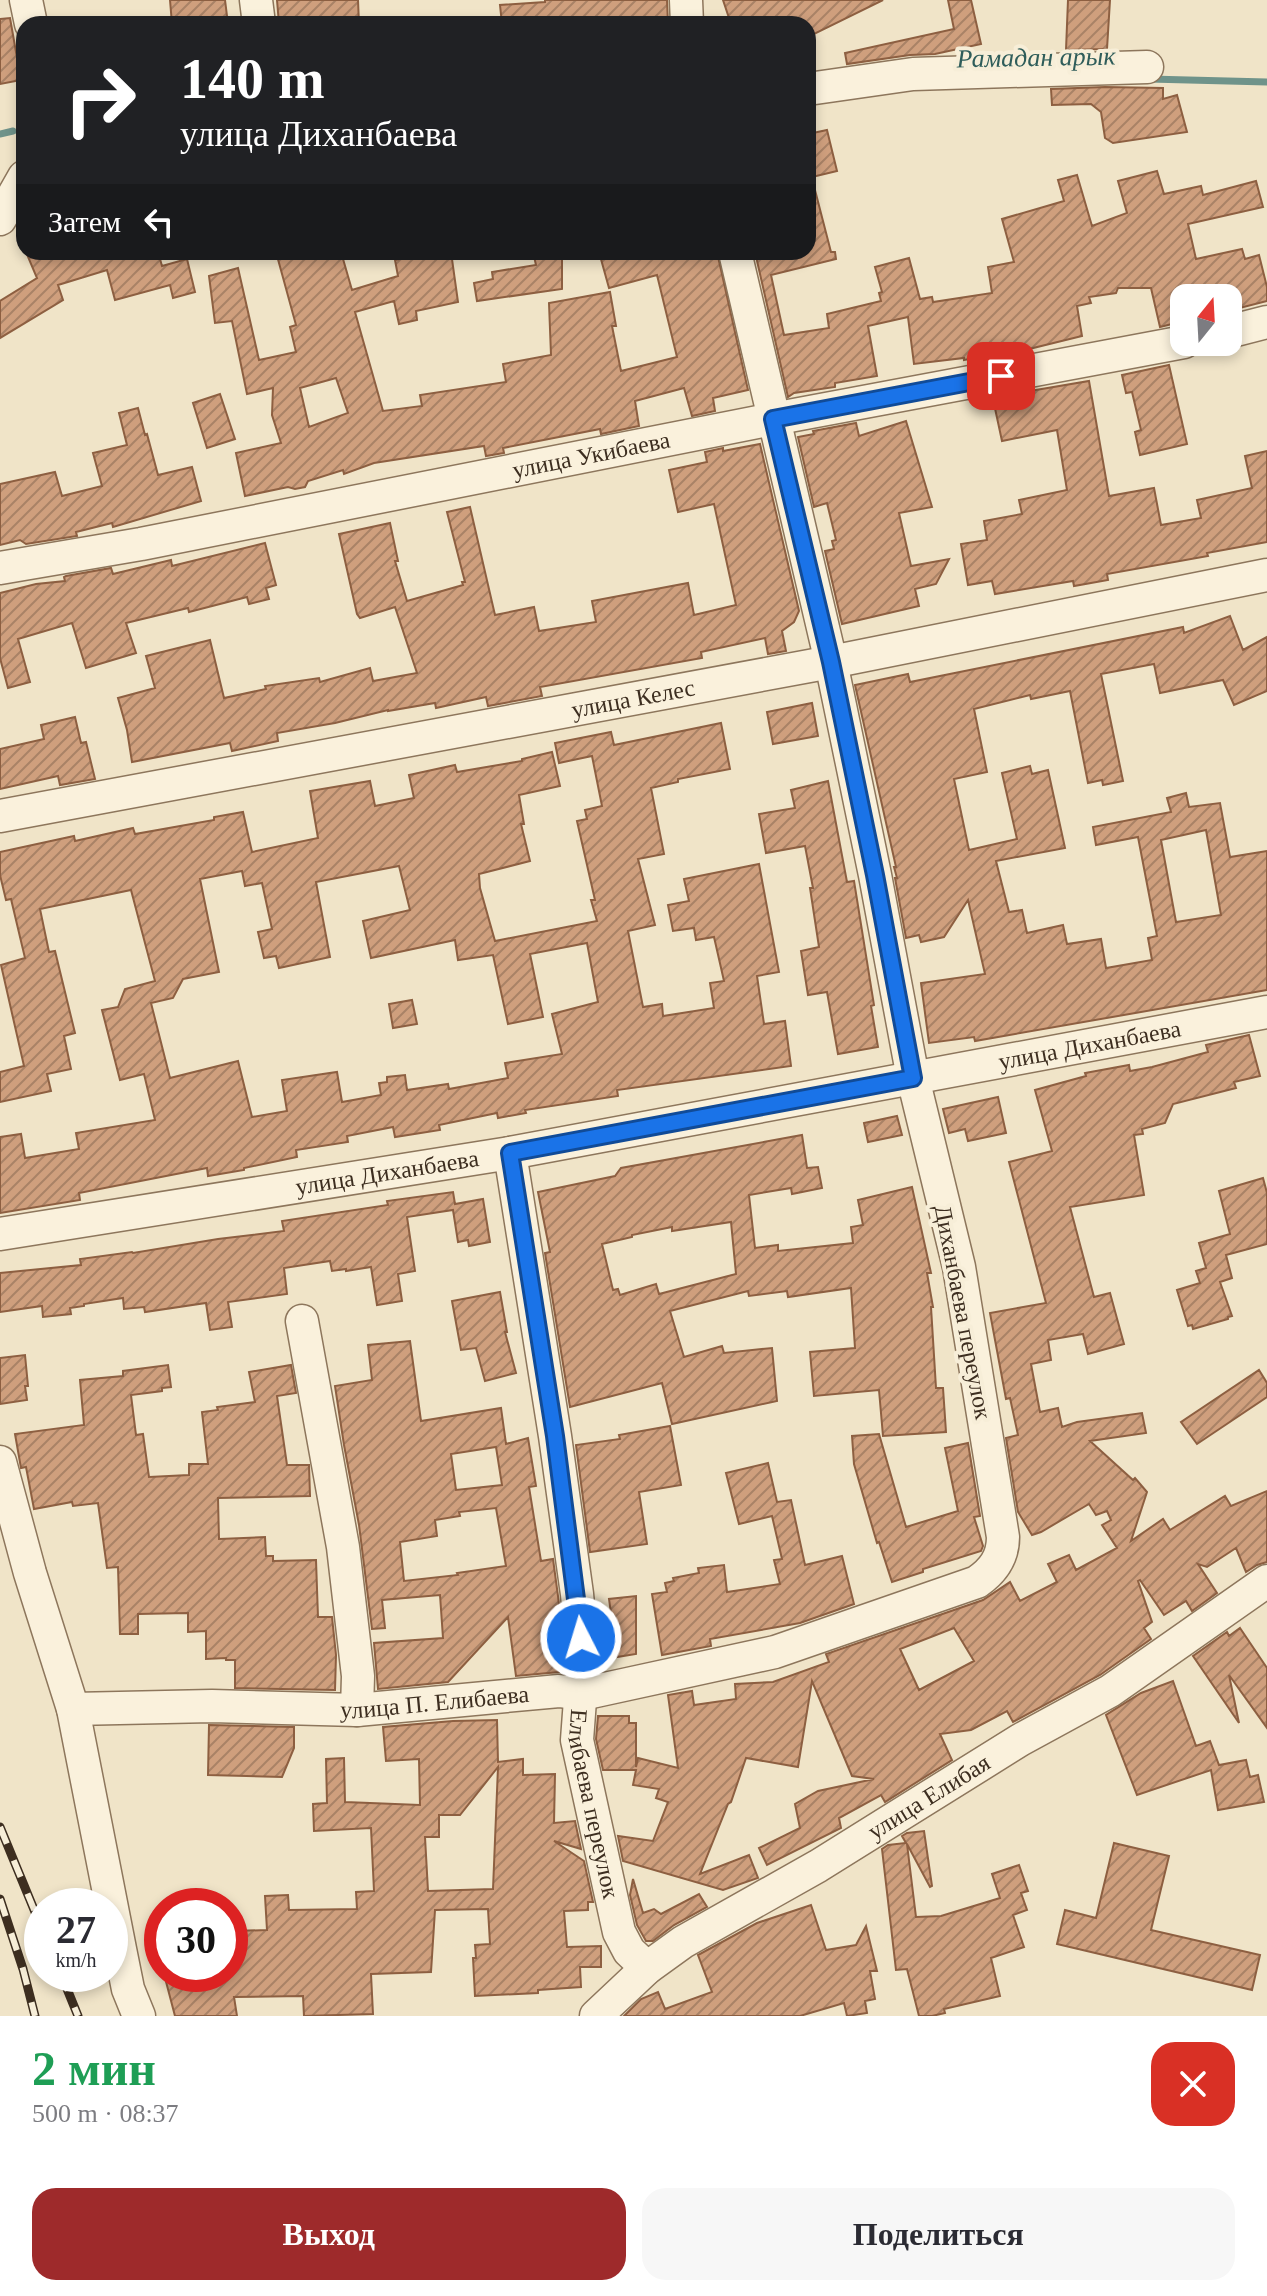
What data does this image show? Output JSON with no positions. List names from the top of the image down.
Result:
{
  "streets": {
    "street": [
      "улица Укибаева",
      "улица Келес",
      "улица Диханбаева",
      "Диханбаева переулок",
      "улица П. Елибаева",
      "улица Елибая",
      "Елибаева переулок"
    ]
  },
  "crossings": [
    ["улица Диханбаева", "Диханбаева переулок"],
    ["улица Диханбаева", "Елибаева переулок"],
    ["Диханбаева переулок", "улица П. Елибаева"],
    ["улица П. Елибаева", "Елибаева переулок"],
    ["улица Елибая", "Елибаева переулок"]
  ],
  "water": ["Рамадан арык"],
  "north": "top",
  "page": {
    "turn": ["140 m", "улица Диханбаева"],
    "then": "Затем",
    "speed": "27 km/h",
    "limit": "30",
    "heading": ["2 мин", "500 m · 08:37"],
    "buttons": ["Выход", "Поделиться"]
  }
}
